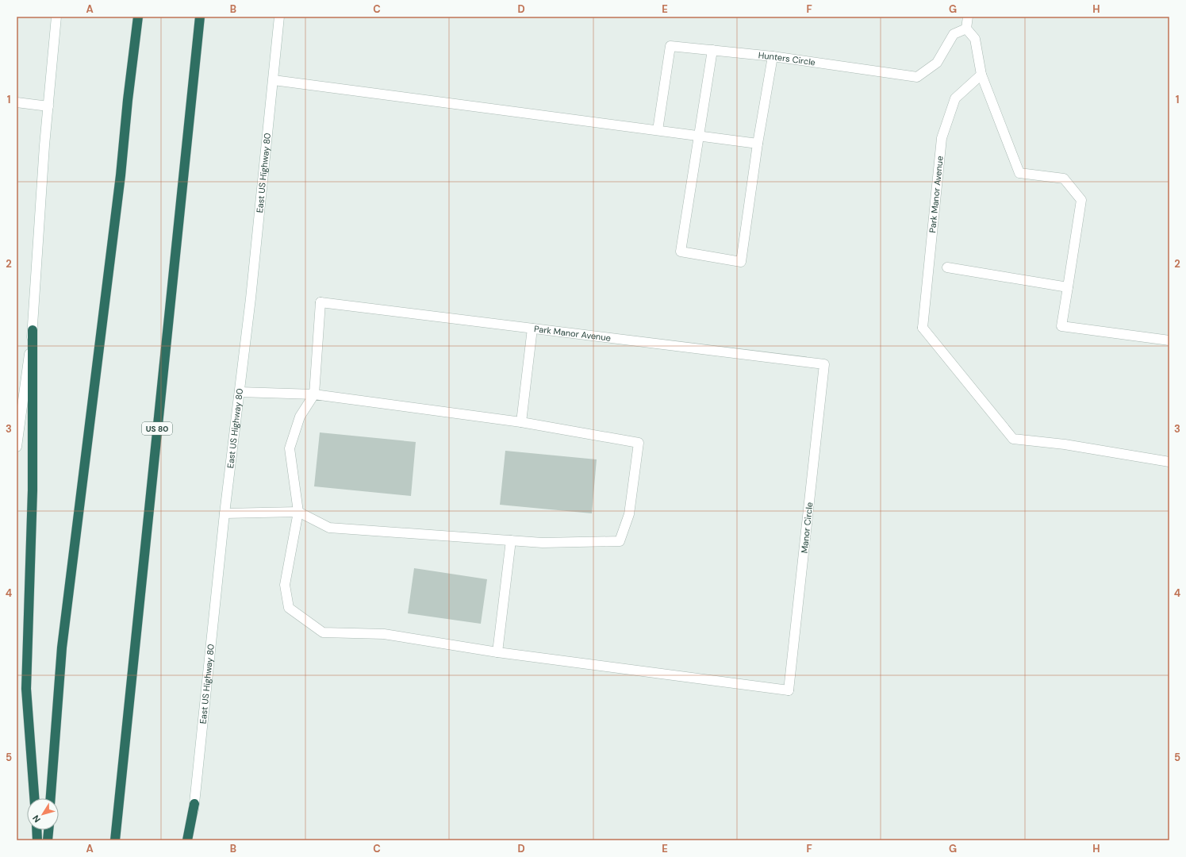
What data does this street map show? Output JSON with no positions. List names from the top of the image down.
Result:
{
  "streets": {
    "highway": ["US 80"],
    "street": [
      "Hunters Circle",
      "East US Highway 80",
      "Park Manor Avenue",
      "Manor Circle"
    ]
  },
  "crossings": [
    ["Park Manor Avenue", "Manor Circle"]
  ],
  "north": "bottom left",
  "grid": {
    "columns": [
      "A",
      "B",
      "C",
      "D",
      "E",
      "F",
      "G",
      "H"
    ],
    "rows": [
      "1",
      "2",
      "3",
      "4",
      "5"
    ]
  }
}
